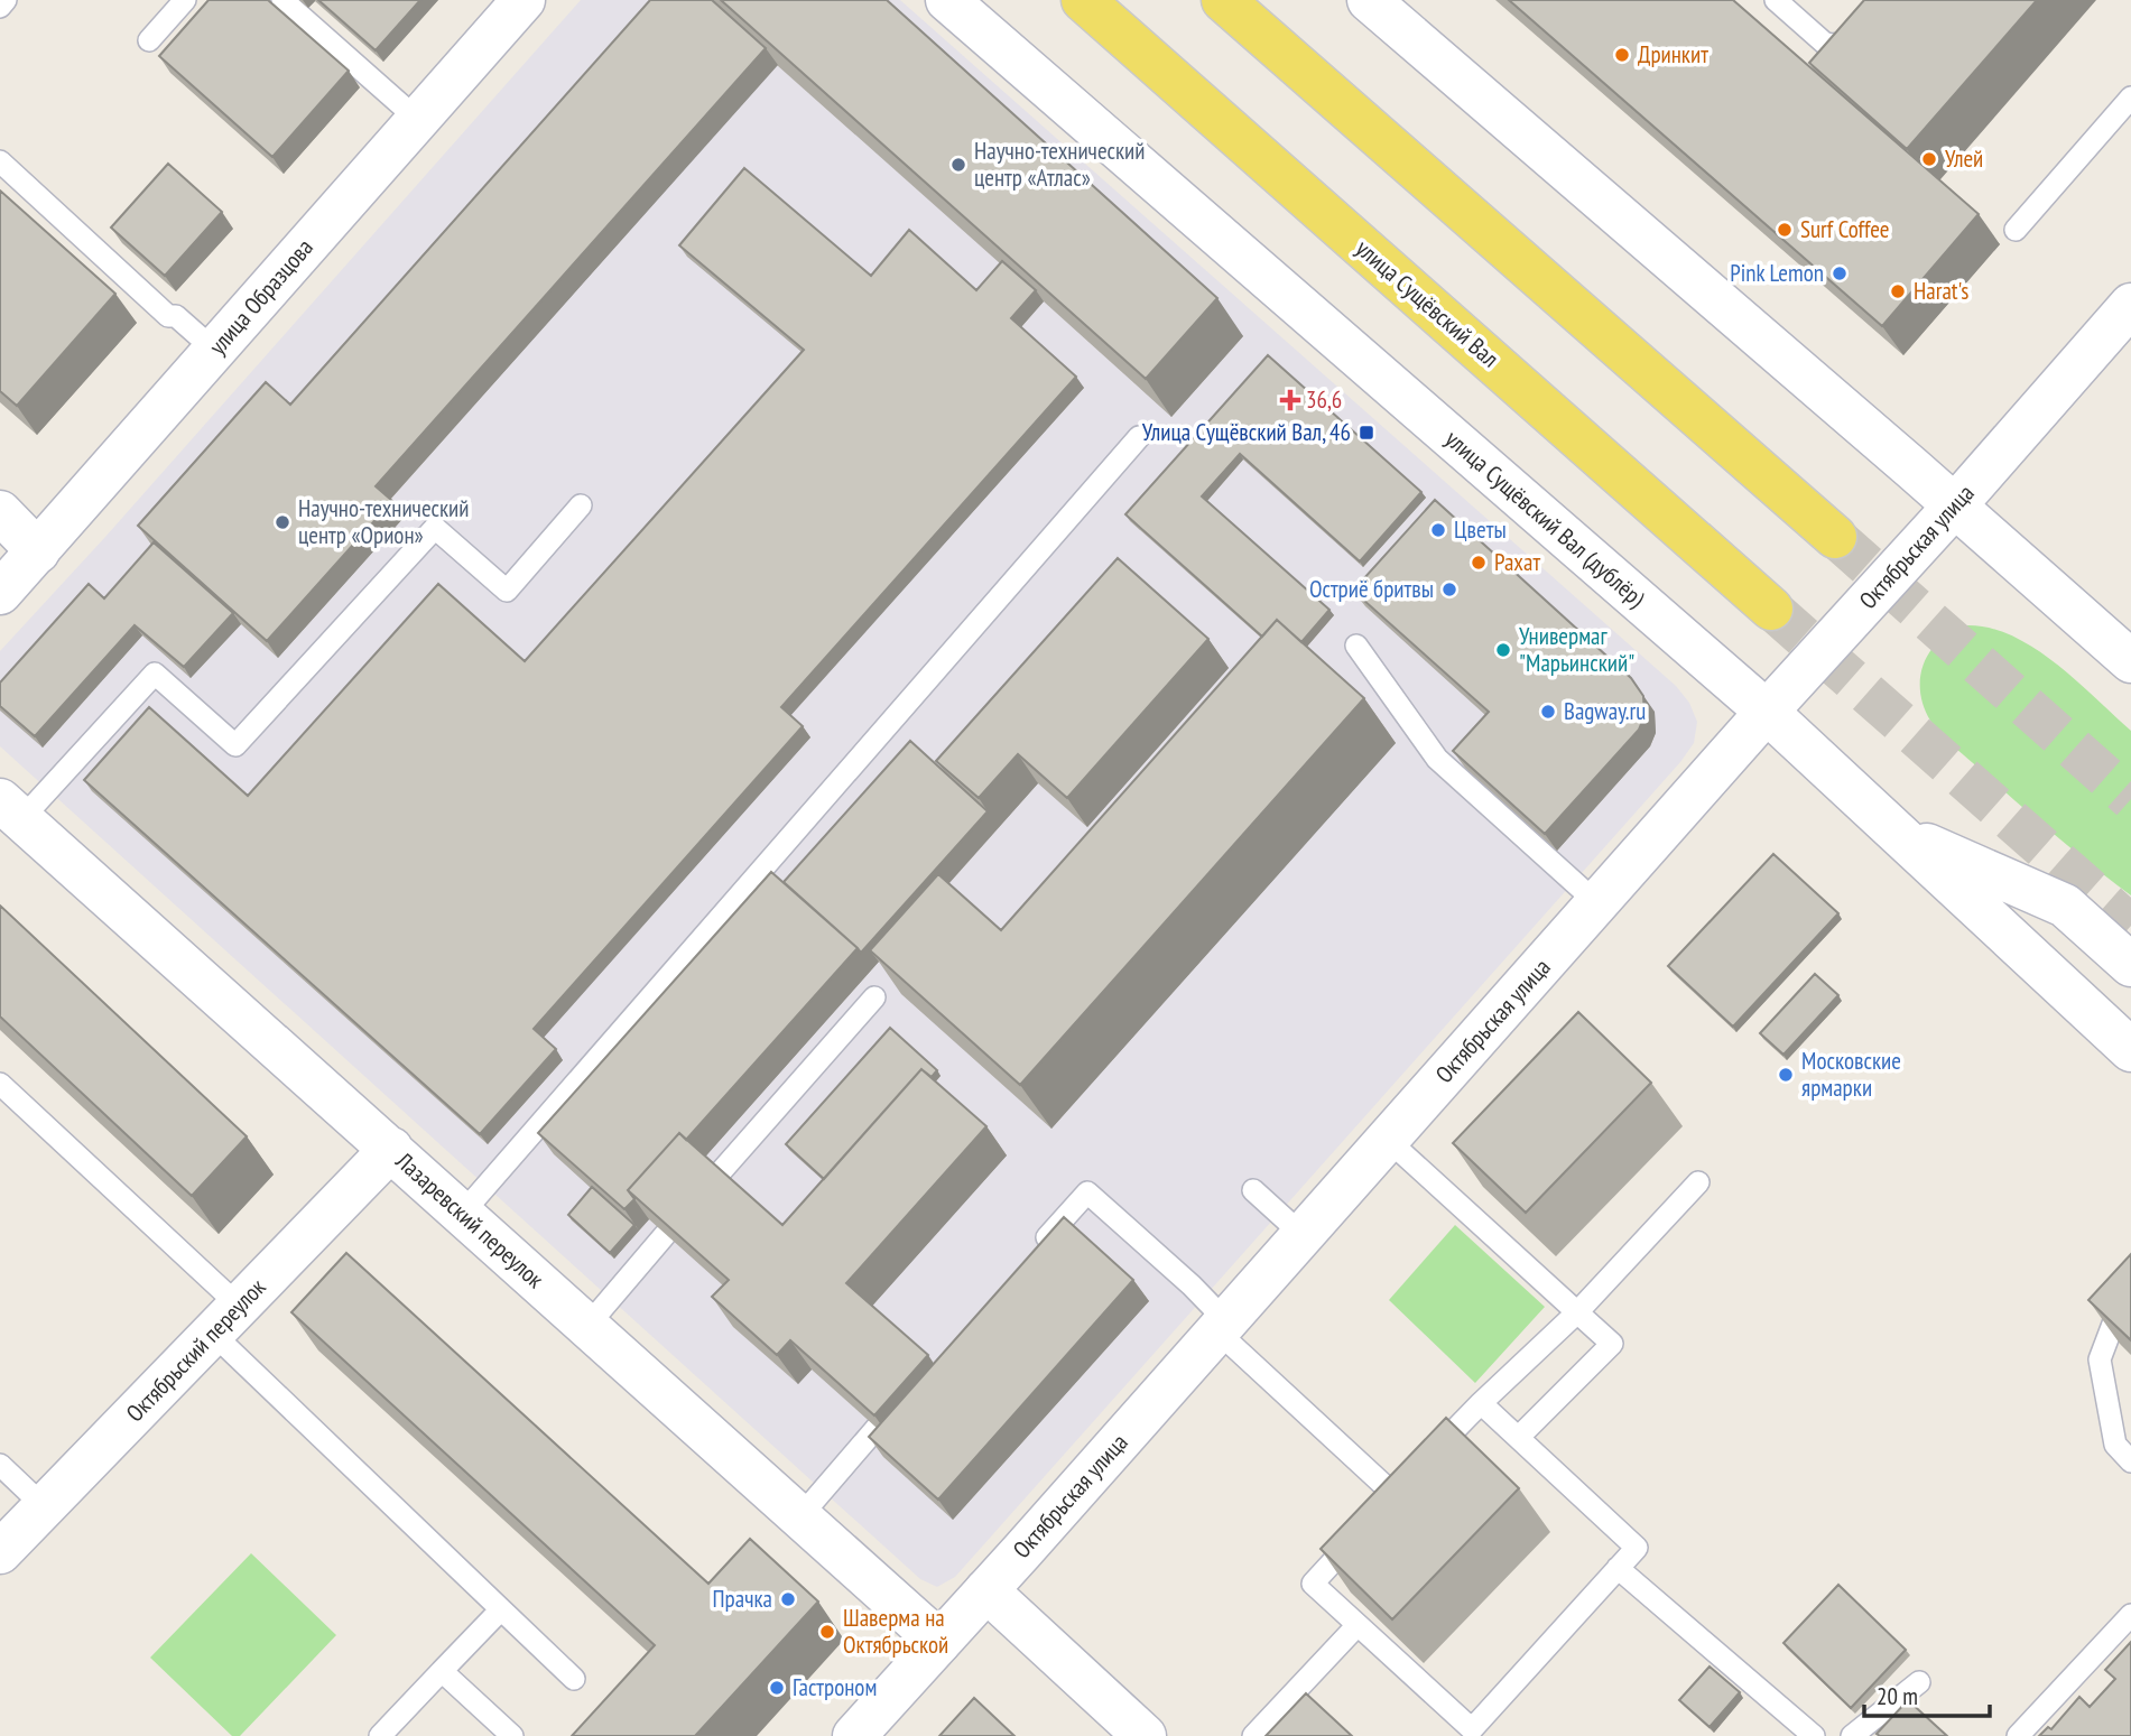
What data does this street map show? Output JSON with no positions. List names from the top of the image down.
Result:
{
  "streets": {
    "main road": ["улица Сущёвский Вал"],
    "street": [
      "улица Образцова",
      "улица Сущёвский Вал (дублёр)",
      "Октябрьская улица",
      "Лазаревский переулок",
      "Октябрьский переулок"
    ]
  },
  "crossings": [
    ["улица Сущёвский Вал (дублёр)", "Октябрьская улица"],
    ["Октябрьская улица", "Лазаревский переулок"],
    ["Лазаревский переулок", "Октябрьский переулок"]
  ],
  "places": {
    "other": [
      "Дринкит",
      "Улей",
      "Научно-технический центр «Атлас»",
      "Surf Coffee",
      "Pink Lemon",
      "Harat's",
      "Научно-технический центр «Орион»",
      "Цветы",
      "Рахат",
      "Остриё бритвы",
      "Универмаг \"Марьинский\"",
      "Bagway.ru",
      "Московские ярмарки",
      "Прачка",
      "Шаверма на Октябрьской",
      "Гастроном"
    ],
    "health": ["36,6"],
    "transit": ["Улица Сущёвский Вал, 46"]
  },
  "scale_bar": "20 m"
}
